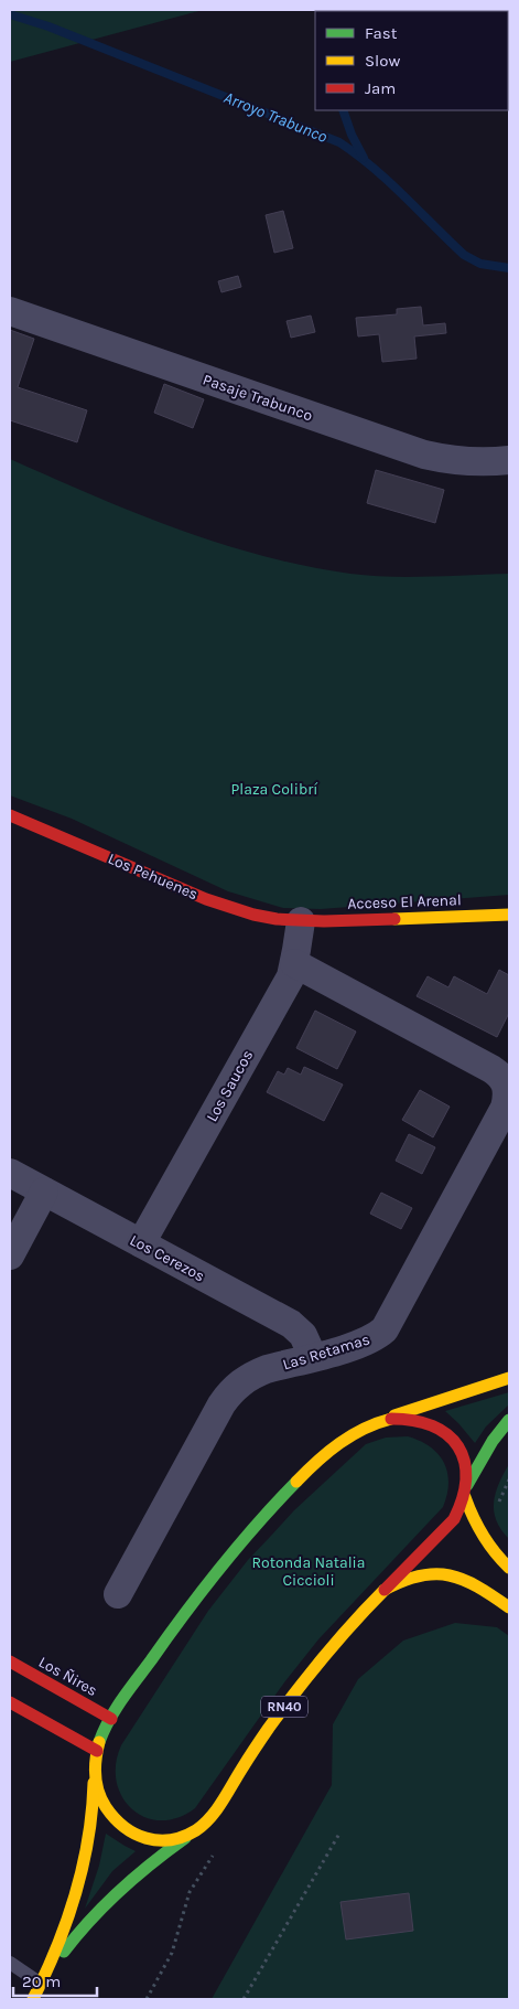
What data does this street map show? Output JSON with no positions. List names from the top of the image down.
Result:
{
  "streets": {
    "main road": [
      "Los Pehuenes",
      "Acceso El Arenal",
      "Los Ñires",
      "RN40"
    ],
    "street": [
      "Pasaje Trabunco",
      "Los Saucos",
      "Los Cerezos",
      "Las Retamas"
    ]
  },
  "crossings": [
    ["Los Pehuenes", "Acceso El Arenal"],
    ["Los Pehuenes", "Los Saucos"],
    ["Acceso El Arenal", "Los Saucos"],
    ["Los Saucos", "Los Cerezos"],
    ["Los Saucos", "Las Retamas"],
    ["Los Cerezos", "Las Retamas"],
    ["Los Ñires", "RN40"]
  ],
  "water": ["Arroyo Trabunco"],
  "parks": ["Plaza Colibrí", "Rotonda Natalia Ciccioli"],
  "legend": ["Fast", "Slow", "Jam"],
  "scale_bar": "20 m"
}
